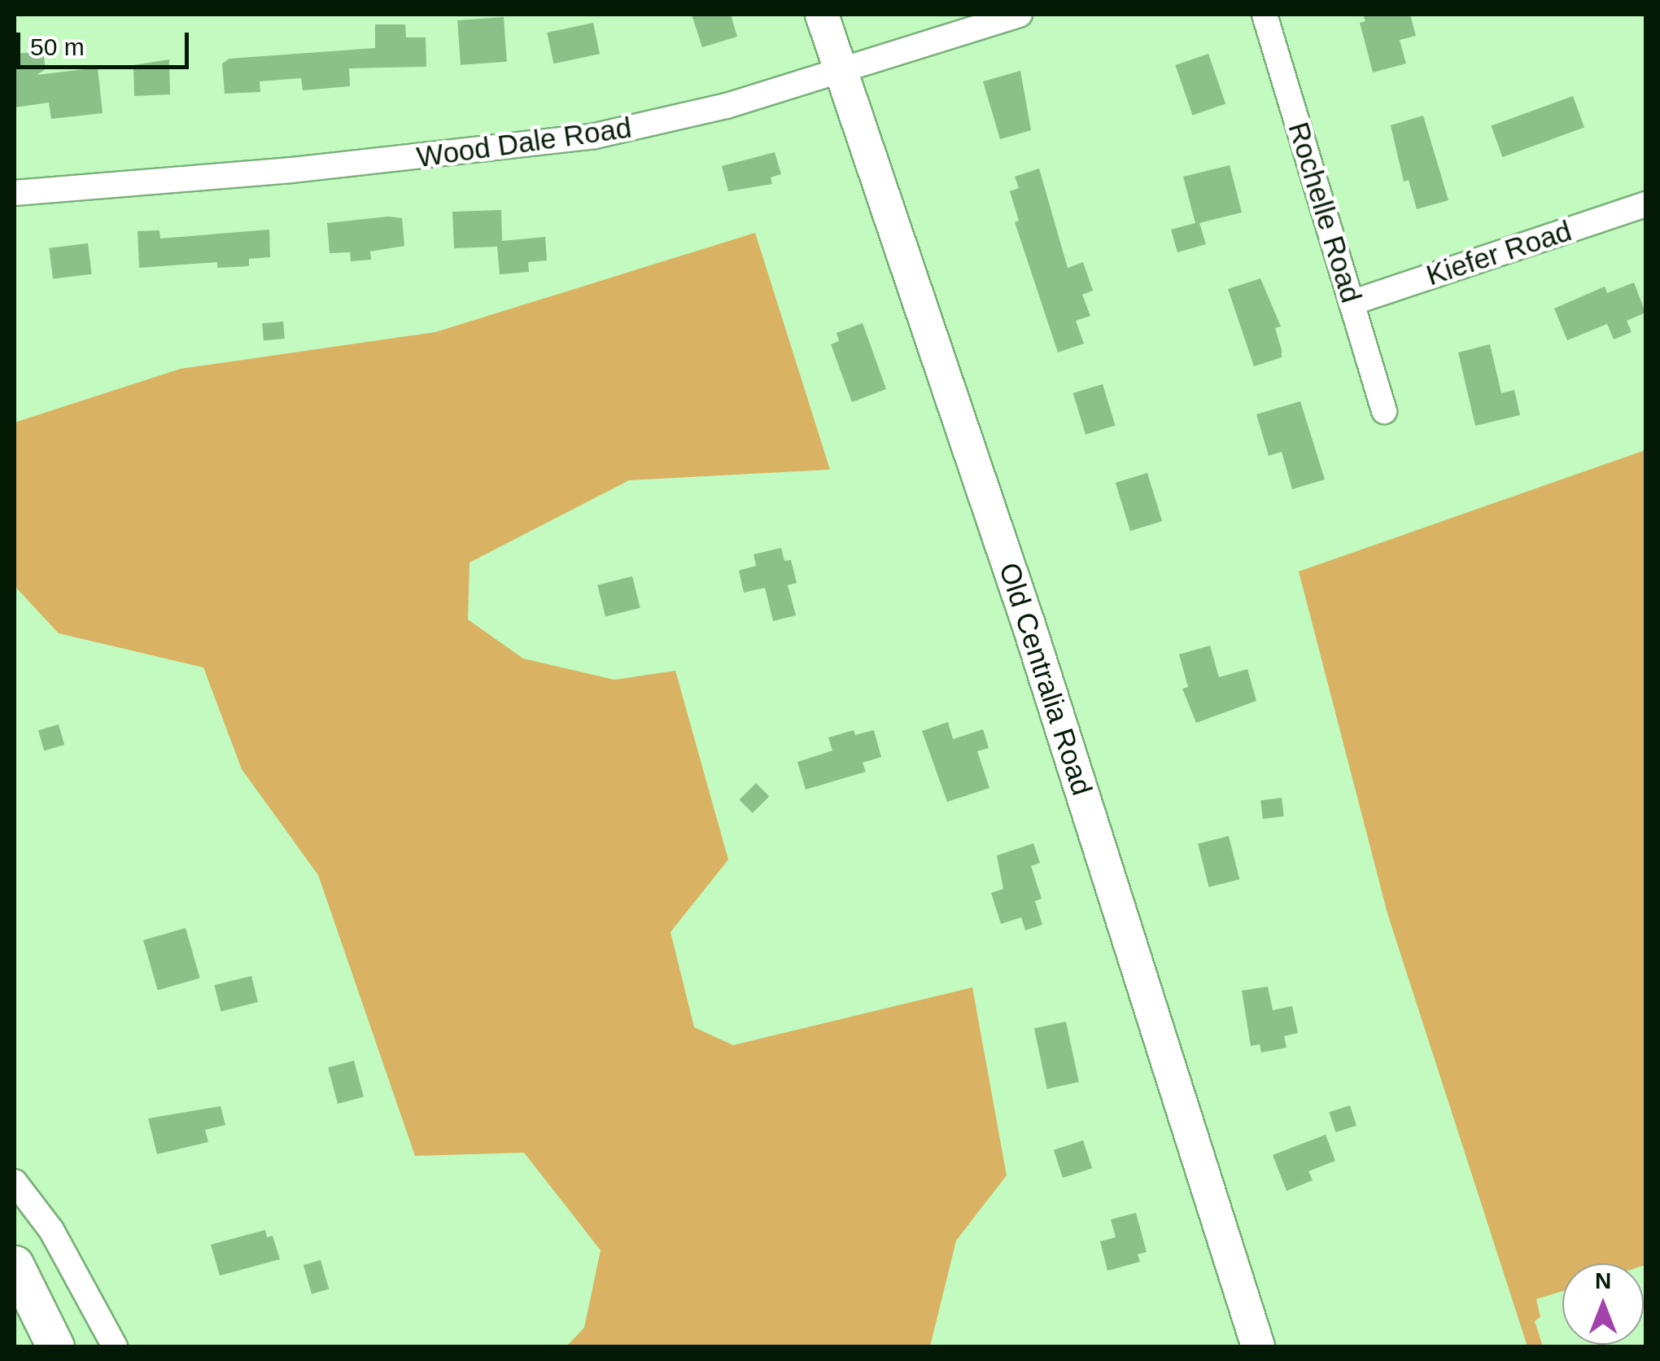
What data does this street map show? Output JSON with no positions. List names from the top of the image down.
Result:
{
  "streets": {
    "street": [
      "Wood Dale Road",
      "Rochelle Road",
      "Kiefer Road",
      "Old Centralia Road"
    ]
  },
  "crossings": [
    ["Wood Dale Road", "Old Centralia Road"],
    ["Rochelle Road", "Kiefer Road"]
  ],
  "scale_bar": "50 m",
  "north": "top"
}
